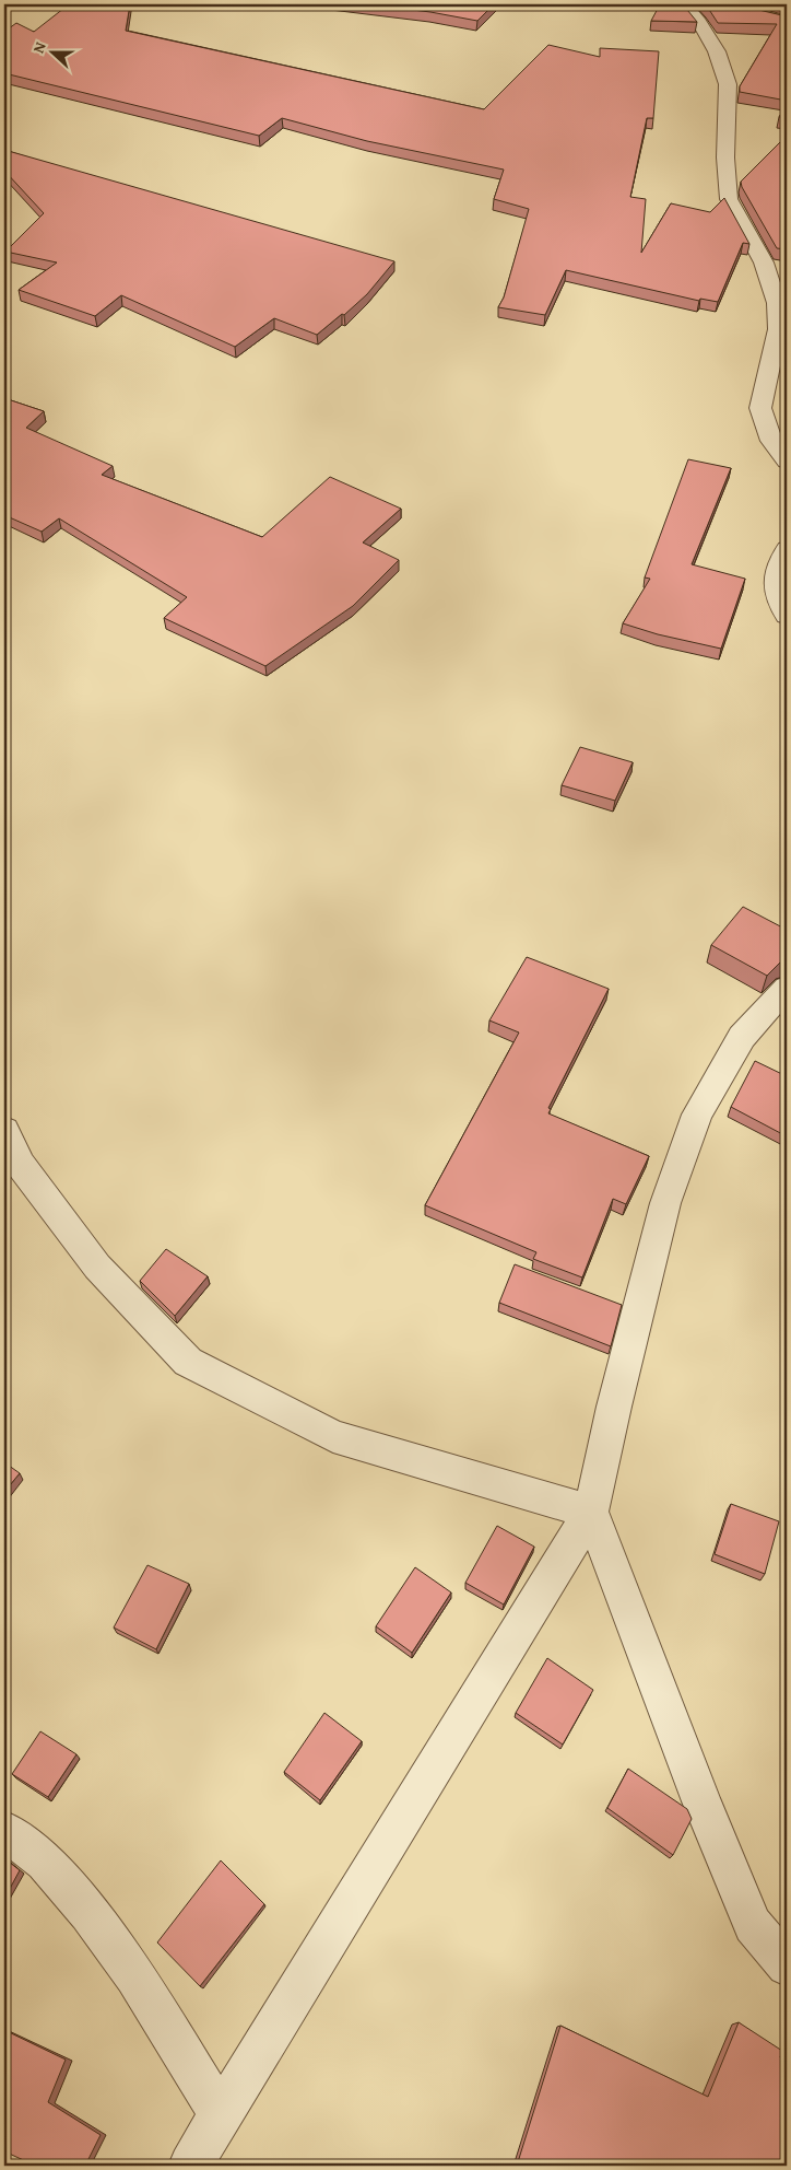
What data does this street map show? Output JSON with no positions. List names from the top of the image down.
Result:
{
  "north": "left"
}
